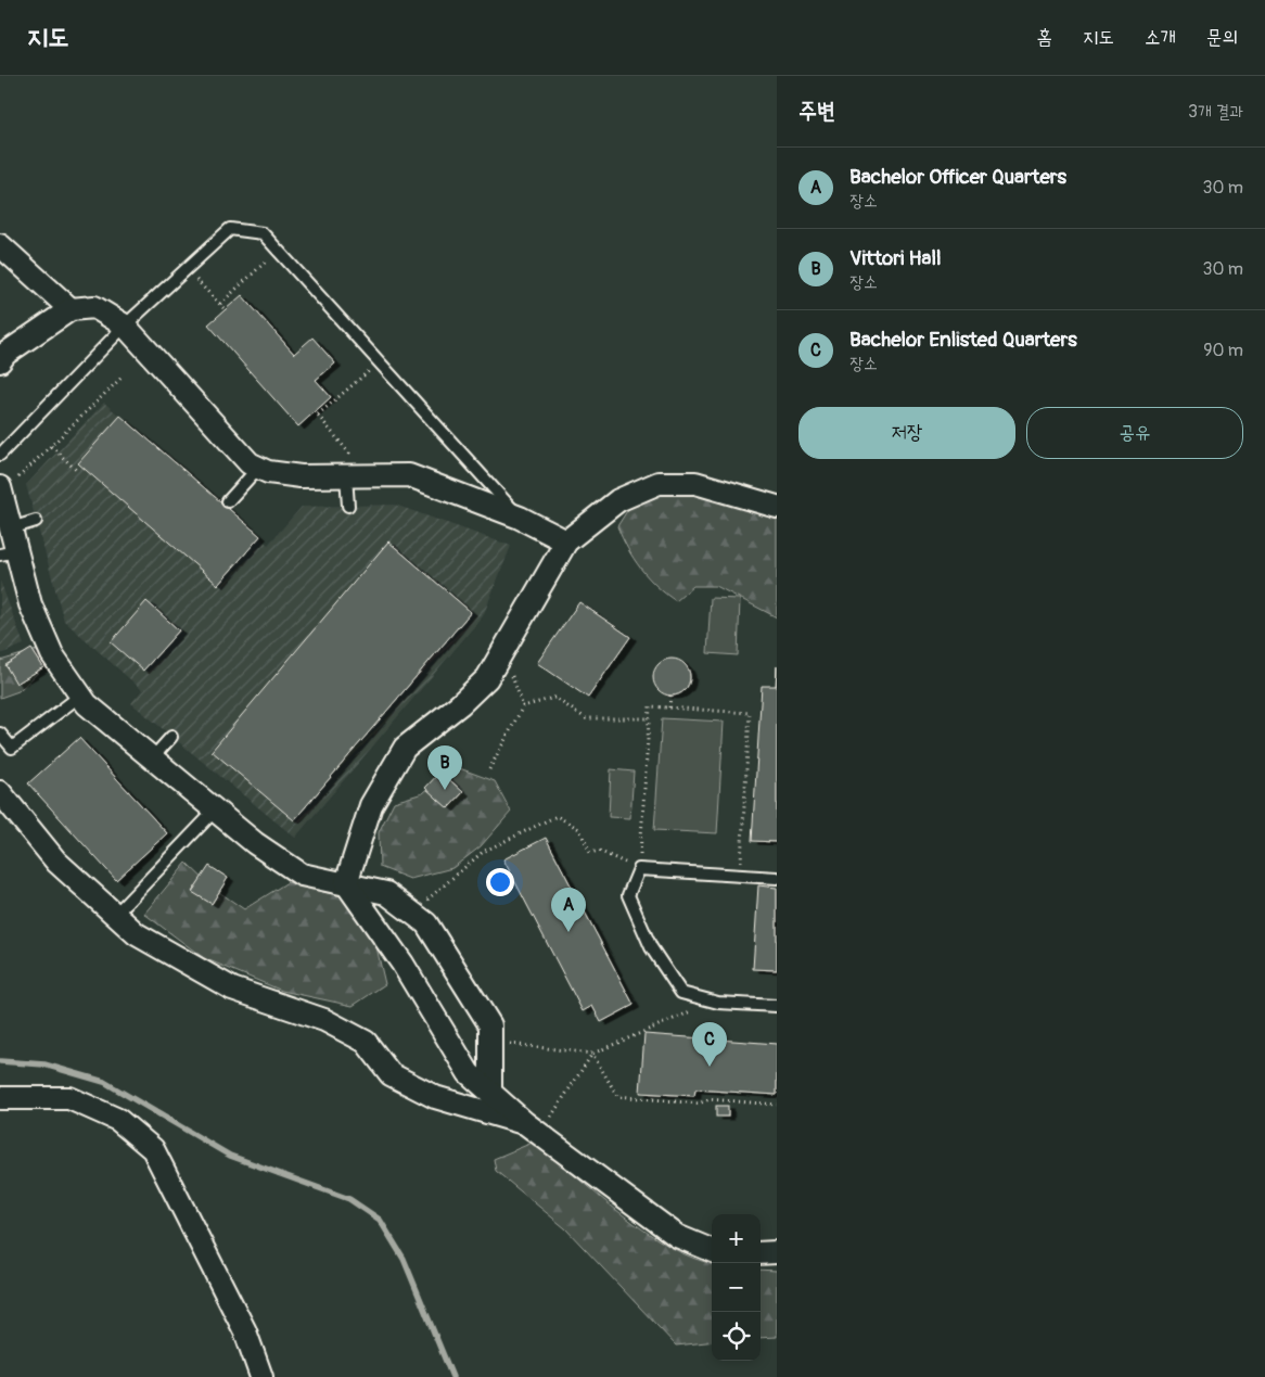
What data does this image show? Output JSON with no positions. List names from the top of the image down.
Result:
{
  "page": {
    "header": "지도",
    "nav": [
      "홈",
      "지도",
      "소개",
      "문의"
    ],
    "heading": ["주변", "3개 결과"],
    "list": [
      {
        "mark": "A",
        "name": "Bachelor Officer Quarters",
        "note": "장소",
        "value": "30 m"
      },
      {
        "mark": "B",
        "name": "Vittori Hall",
        "note": "장소",
        "value": "30 m"
      },
      {
        "mark": "C",
        "name": "Bachelor Enlisted Quarters",
        "note": "장소",
        "value": "90 m"
      }
    ],
    "buttons": ["저장", "공유"],
    "pins": ["B", "A", "C"],
    "map_buttons": ["+", "−"]
  }
}
